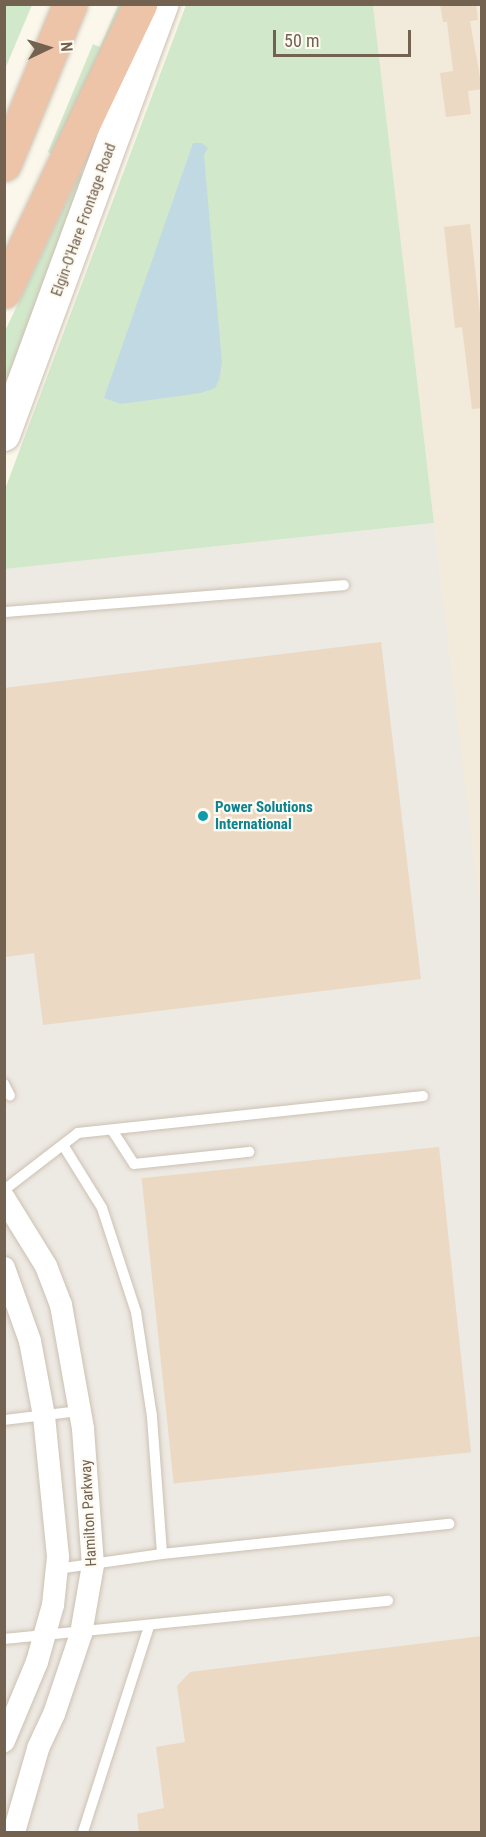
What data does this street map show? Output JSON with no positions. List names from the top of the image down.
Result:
{
  "streets": {
    "main road": ["Elgin-O'Hare Frontage Road"],
    "street": ["Hamilton Parkway"]
  },
  "places": ["Power Solutions International"],
  "scale_bar": "50 m",
  "north": "right"
}
